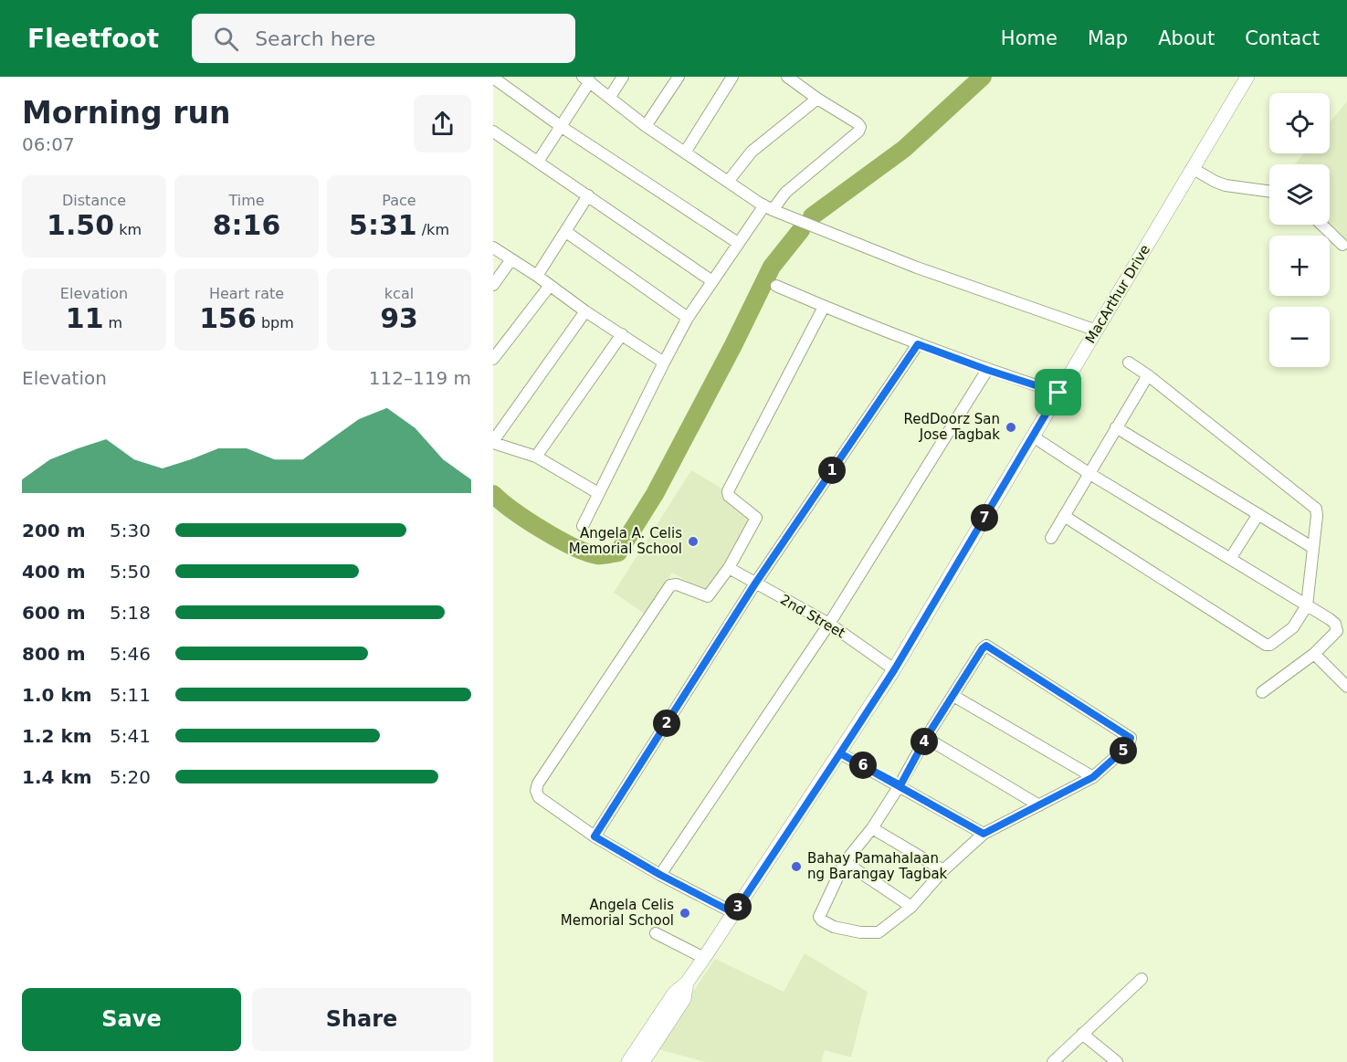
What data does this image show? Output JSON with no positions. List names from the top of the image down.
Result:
{
  "streets": {
    "main road": ["MacArthur Drive"],
    "street": ["2nd Street"]
  },
  "crossings": [
    ["MacArthur Drive", "2nd Street"]
  ],
  "places": [
    "RedDoorz San Jose Tagbak",
    "Angela A. Celis Memorial School",
    "Bahay Pamahalaan ng Barangay Tagbak",
    "Angela Celis Memorial School"
  ],
  "page": {
    "header": "Fleetfoot",
    "search": "Search here",
    "nav": [
      "Home",
      "Map",
      "About",
      "Contact"
    ],
    "heading": ["Morning run", "06:07"],
    "map_buttons": ["+", "−"],
    "stats": [
      ["Distance", "1.50 km"],
      ["Time", "8:16"],
      ["Pace", "5:31 /km"],
      ["Elevation", "11 m"],
      ["Heart rate", "156 bpm"],
      ["kcal", "93"]
    ],
    "chart": ["Elevation", "112–119 m"],
    "pins": [
      "1",
      "7",
      "2",
      "4",
      "5",
      "6",
      "3"
    ],
    "list": [
      {
        "name": "200 m",
        "note": "5:30"
      },
      {
        "name": "400 m",
        "note": "5:50"
      },
      {
        "name": "600 m",
        "note": "5:18"
      },
      {
        "name": "800 m",
        "note": "5:46"
      },
      {
        "name": "1.0 km",
        "note": "5:11"
      },
      {
        "name": "1.2 km",
        "note": "5:41"
      },
      {
        "name": "1.4 km",
        "note": "5:20"
      }
    ],
    "buttons": ["Save", "Share"]
  }
}
